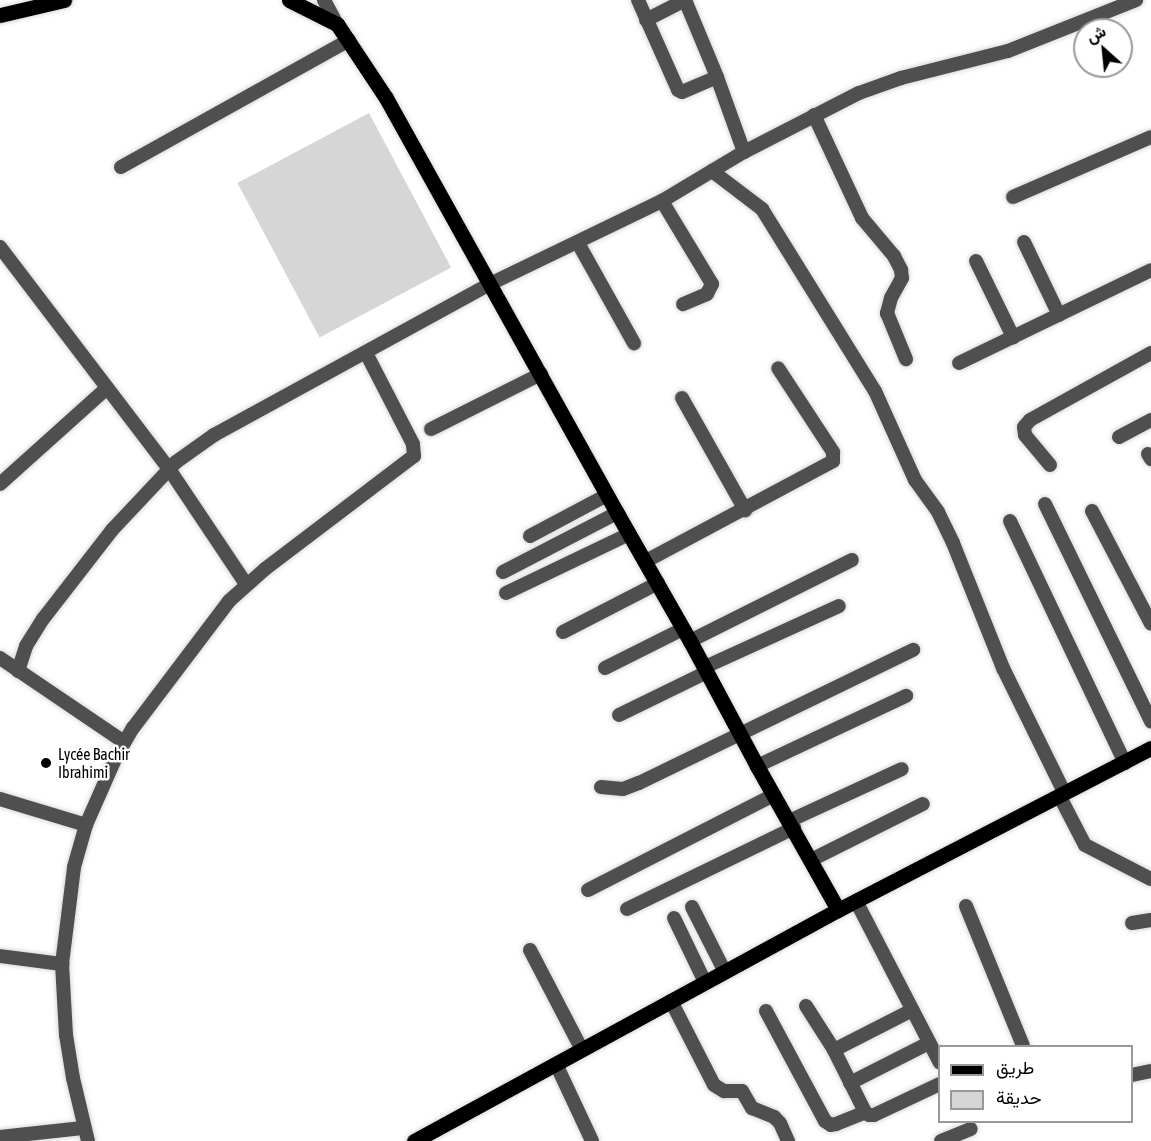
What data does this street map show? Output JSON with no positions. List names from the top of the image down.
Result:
{
  "places": ["Lycée Bachir Ibrahimi"],
  "legend": ["طريق", "حديقة"],
  "north": "top left"
}
